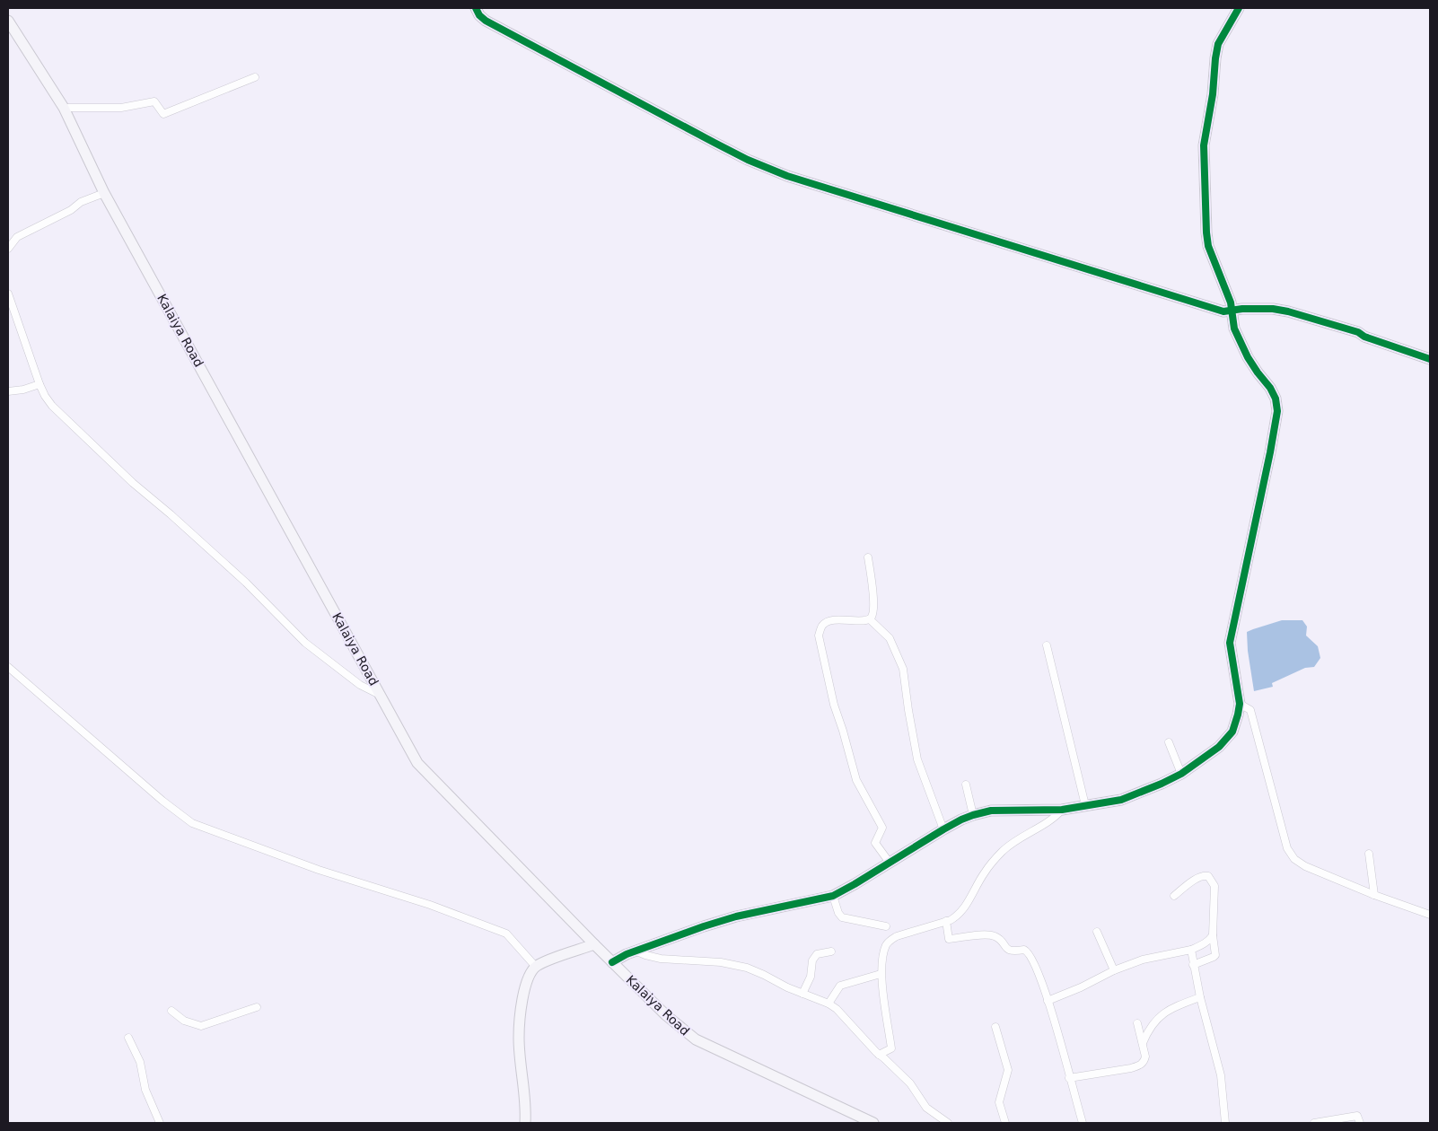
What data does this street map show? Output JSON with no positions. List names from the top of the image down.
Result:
{
  "streets": {
    "street": ["Kalaiya Road"]
  }
}
